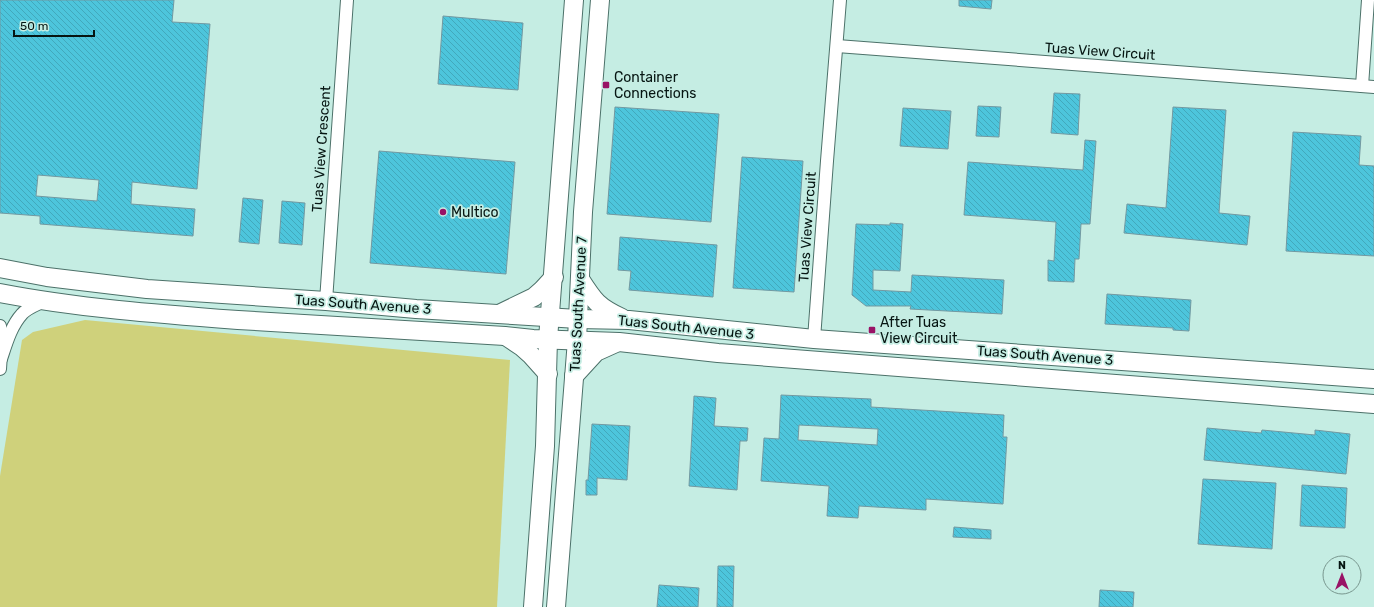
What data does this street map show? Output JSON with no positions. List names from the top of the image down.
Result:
{
  "streets": {
    "street": [
      "Tuas View Circuit",
      "Tuas View Crescent",
      "Tuas South Avenue 3",
      "Tuas South Avenue 7"
    ]
  },
  "crossings": [
    ["Tuas View Circuit", "Tuas South Avenue 3"],
    ["Tuas View Crescent", "Tuas South Avenue 3"],
    ["Tuas South Avenue 3", "Tuas South Avenue 7"]
  ],
  "places": {
    "transit": ["Container Connections", "After Tuas View Circuit"],
    "other": ["Multico"]
  },
  "scale_bar": "50 m",
  "north": "top"
}
